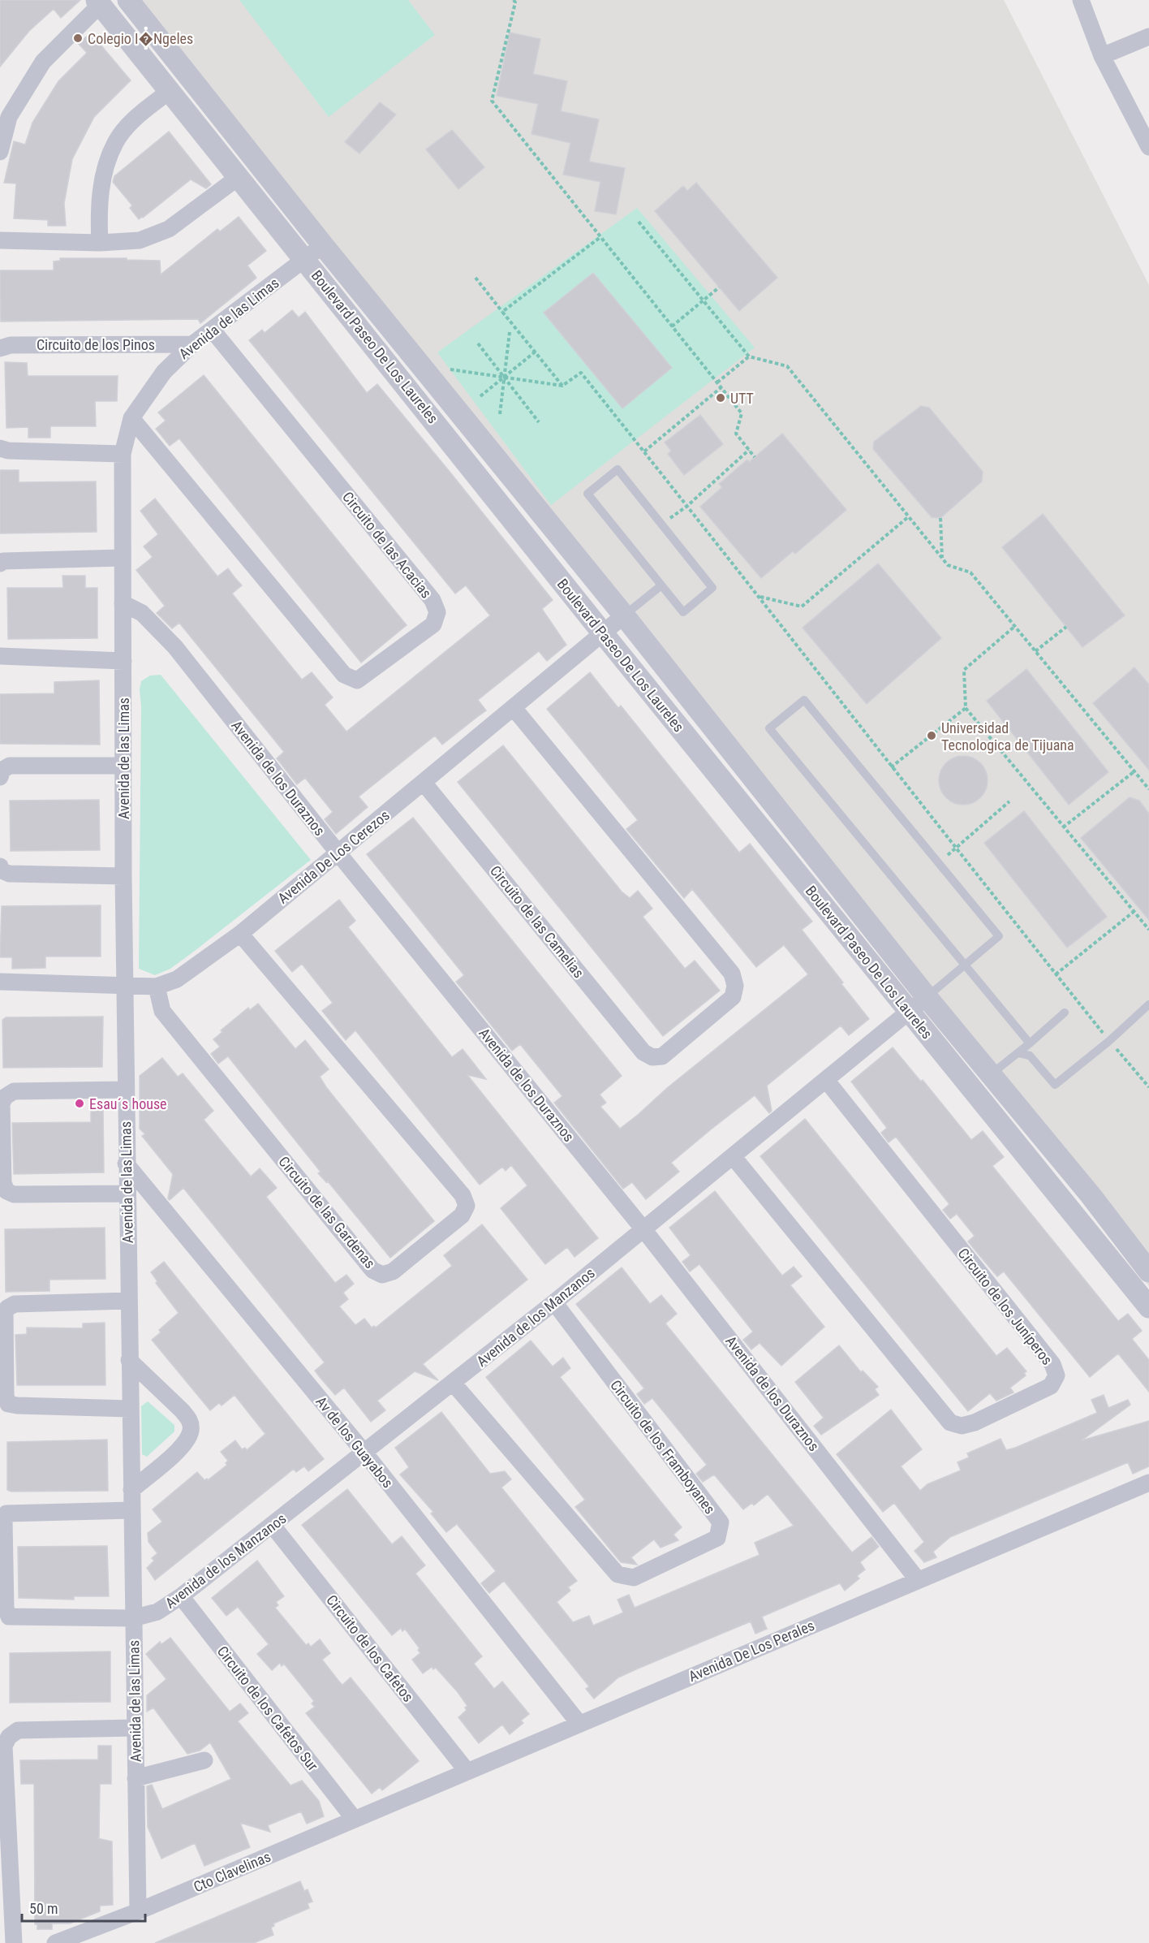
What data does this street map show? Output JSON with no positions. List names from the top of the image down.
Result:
{
  "streets": {
    "street": [
      "Avenida de las Limas",
      "Circuito de los Pinos",
      "Boulevard Paseo De Los Laureles",
      "Circuito de las Acacias",
      "Avenida de los Duraznos",
      "Avenida De Los Cerezos",
      "Circuito de las Camelias",
      "Circuito de las Gardenas",
      "Circuito de los Juníperos",
      "Avenida de los Manzanos",
      "Av de los Guayabos",
      "Circuito de los Framboyanes",
      "Circuito de los Cafetos",
      "Avenida De Los Perales",
      "Circuito de los Cafetos Sur",
      "Cto Clavelinas"
    ]
  },
  "crossings": [
    ["Avenida de las Limas", "Circuito de los Pinos"],
    ["Avenida de las Limas", "Boulevard Paseo De Los Laureles"],
    ["Avenida de las Limas", "Circuito de las Acacias"],
    ["Avenida de las Limas", "Avenida de los Duraznos"],
    ["Avenida de las Limas", "Avenida De Los Cerezos"],
    ["Avenida de las Limas", "Avenida de los Manzanos"],
    ["Avenida de las Limas", "Av de los Guayabos"],
    ["Avenida de las Limas", "Cto Clavelinas"],
    ["Boulevard Paseo De Los Laureles", "Avenida De Los Cerezos"],
    ["Boulevard Paseo De Los Laureles", "Avenida de los Manzanos"],
    ["Avenida de los Duraznos", "Avenida De Los Cerezos"],
    ["Avenida de los Duraznos", "Avenida de los Manzanos"],
    ["Avenida de los Duraznos", "Avenida De Los Perales"],
    ["Avenida De Los Cerezos", "Circuito de las Camelias"],
    ["Avenida De Los Cerezos", "Circuito de las Gardenas"],
    ["Circuito de los Juníperos", "Avenida de los Manzanos"],
    ["Avenida de los Manzanos", "Av de los Guayabos"],
    ["Avenida de los Manzanos", "Circuito de los Framboyanes"],
    ["Avenida de los Manzanos", "Circuito de los Cafetos"],
    ["Avenida de los Manzanos", "Circuito de los Cafetos Sur"],
    ["Av de los Guayabos", "Avenida De Los Perales"],
    ["Circuito de los Cafetos", "Avenida De Los Perales"],
    ["Avenida De Los Perales", "Circuito de los Cafetos Sur"],
    ["Avenida De Los Perales", "Cto Clavelinas"],
    ["Circuito de los Cafetos Sur", "Cto Clavelinas"]
  ],
  "places": [
    "Colegio I�Ngeles",
    "UTT",
    "Universidad Tecnologica de Tijuana",
    "Esau´s house"
  ],
  "scale_bar": "50 m"
}
